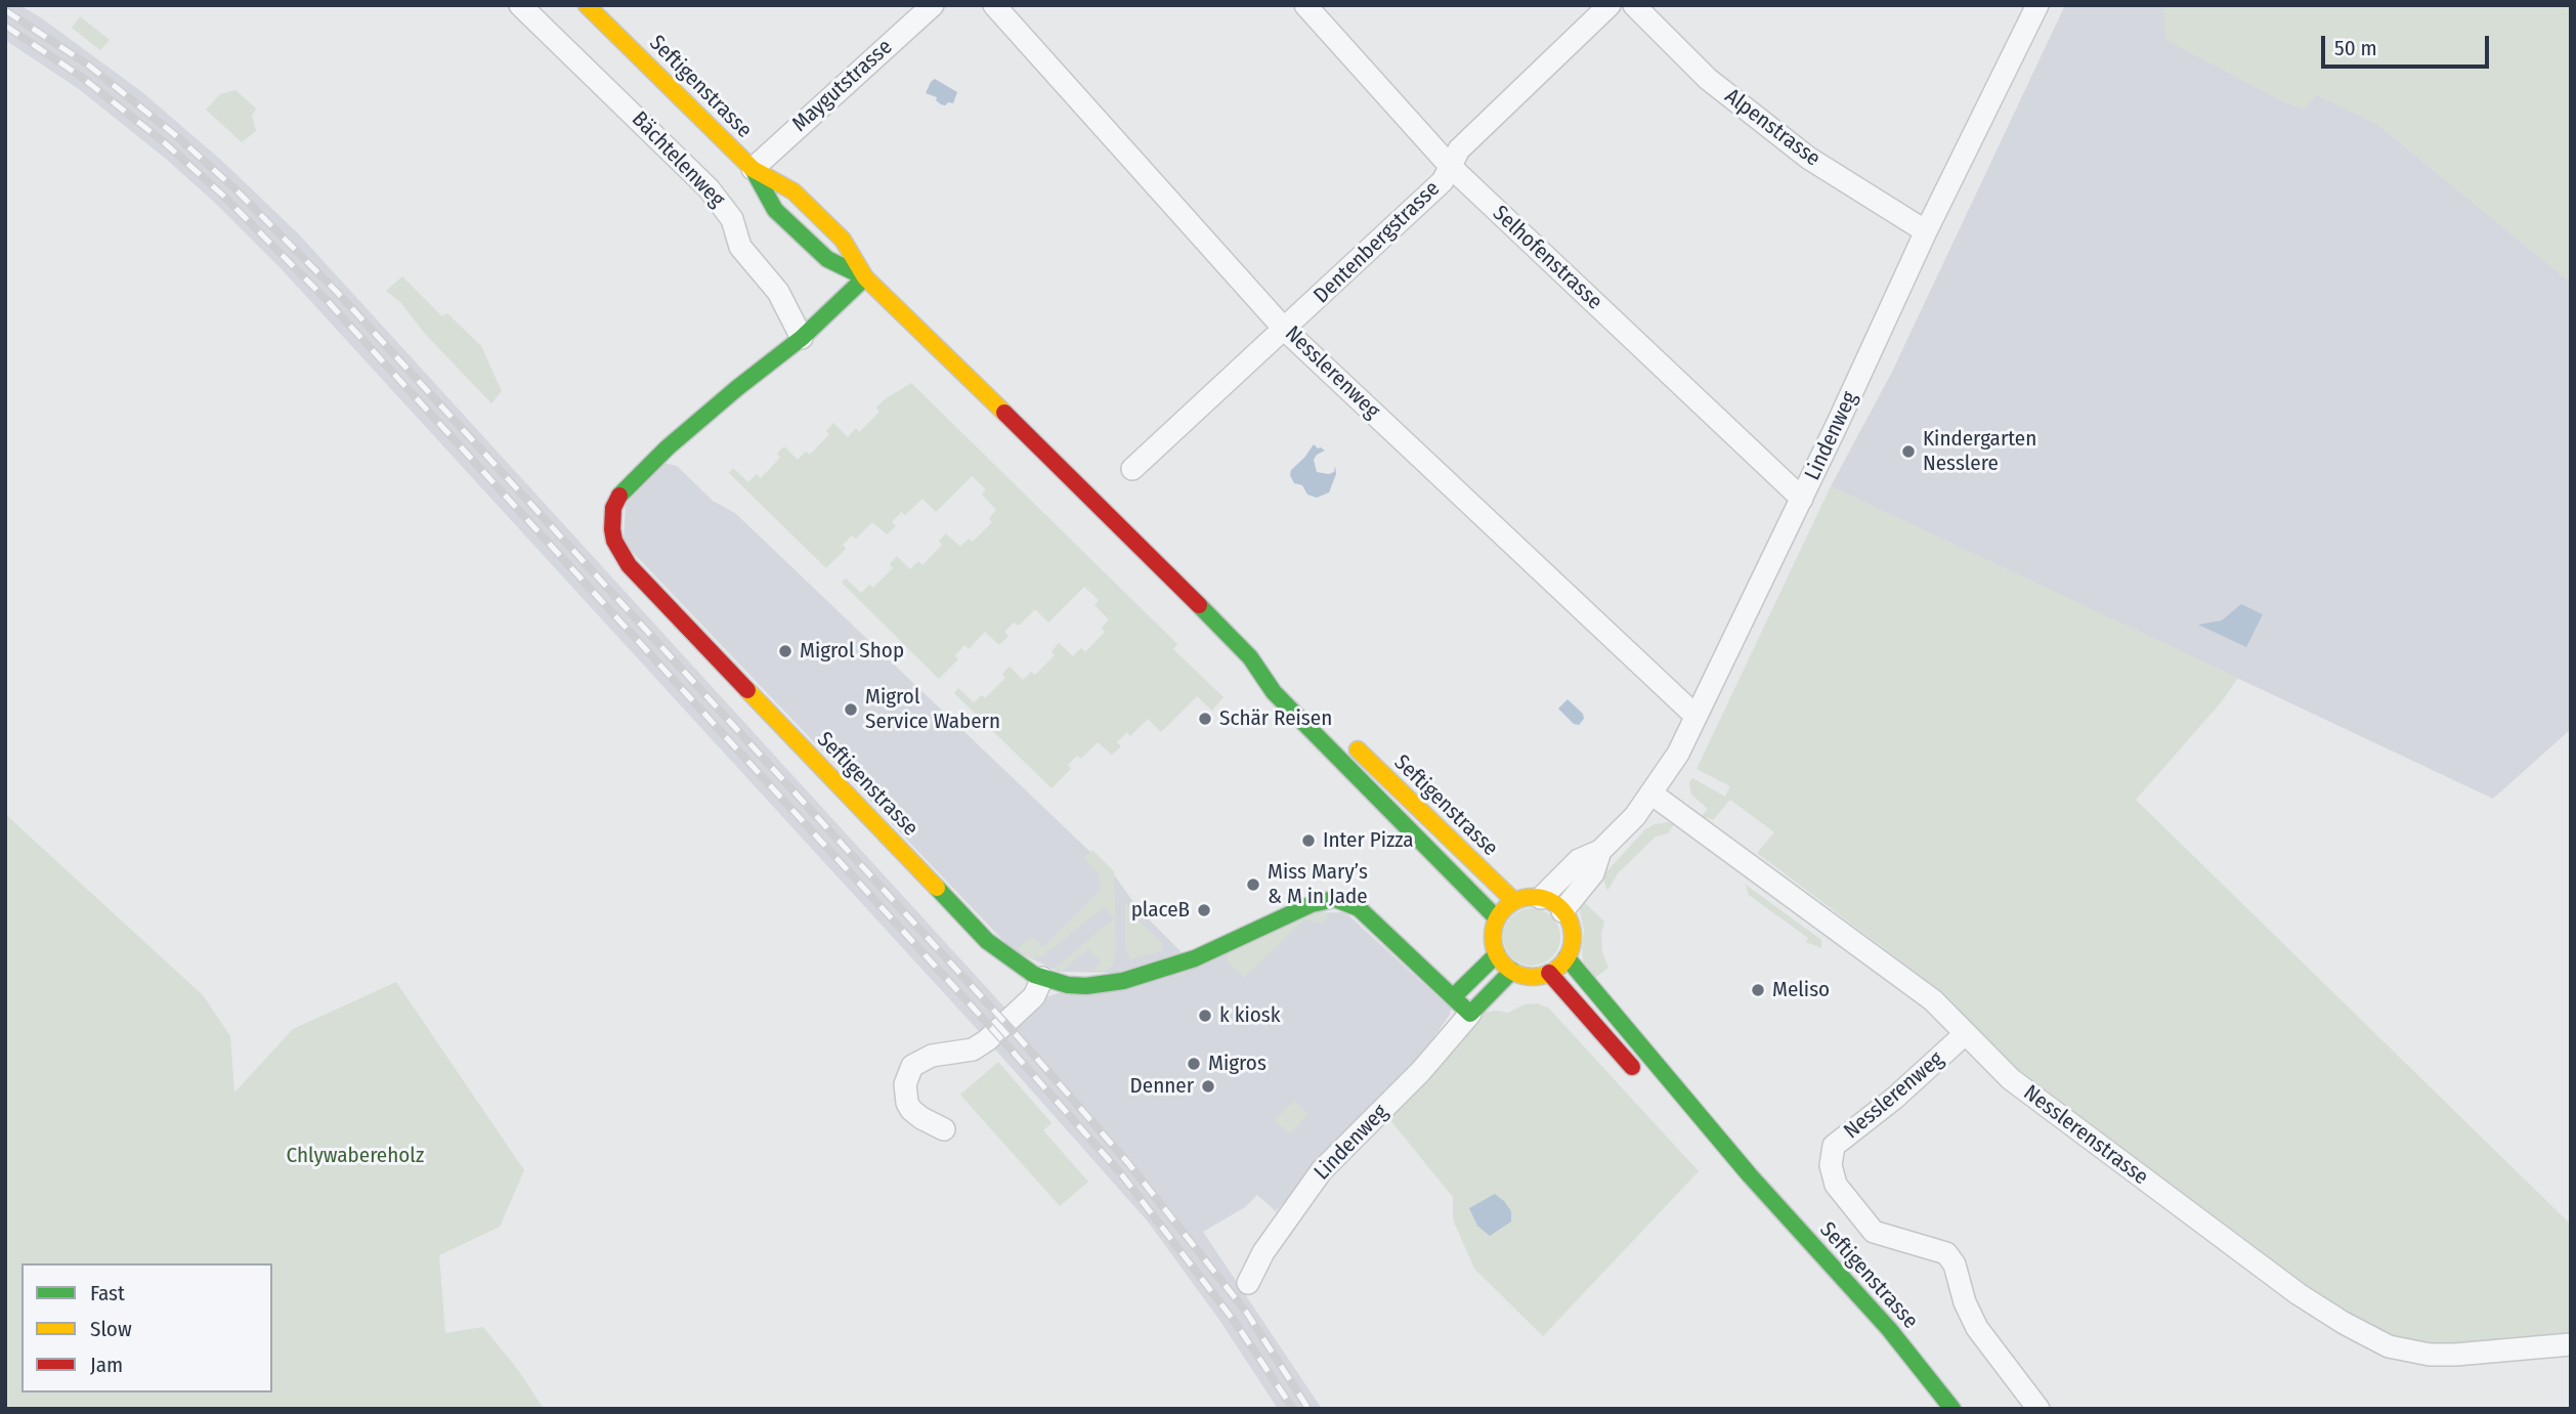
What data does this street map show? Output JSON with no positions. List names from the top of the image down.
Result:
{
  "streets": {
    "main road": ["Seftigenstrasse", "Lindenweg"],
    "street": [
      "Maygutstrasse",
      "Alpenstrasse",
      "Bächtelenweg",
      "Dentenbergstrasse",
      "Selhofenstrasse",
      "Nesslerenweg",
      "Nesslerenstrasse"
    ]
  },
  "crossings": [
    ["Maygutstrasse", "Seftigenstrasse"],
    ["Seftigenstrasse", "Bächtelenweg"],
    ["Seftigenstrasse", "Lindenweg"],
    ["Alpenstrasse", "Lindenweg"],
    ["Dentenbergstrasse", "Selhofenstrasse"],
    ["Dentenbergstrasse", "Nesslerenweg"],
    ["Selhofenstrasse", "Lindenweg"],
    ["Nesslerenweg", "Lindenweg"],
    ["Nesslerenweg", "Nesslerenstrasse"],
    ["Lindenweg", "Nesslerenstrasse"]
  ],
  "parks": ["Chlywabereholz"],
  "places": [
    "Kindergarten Nesslere",
    "Migrol Shop",
    "Migrol Service Wabern",
    "Schär Reisen",
    "Inter Pizza",
    "Miss Mary’s & M in Jade",
    "placeB",
    "Meliso",
    "k kiosk",
    "Migros",
    "Denner"
  ],
  "legend": ["Fast", "Slow", "Jam"],
  "scale_bar": "50 m"
}
